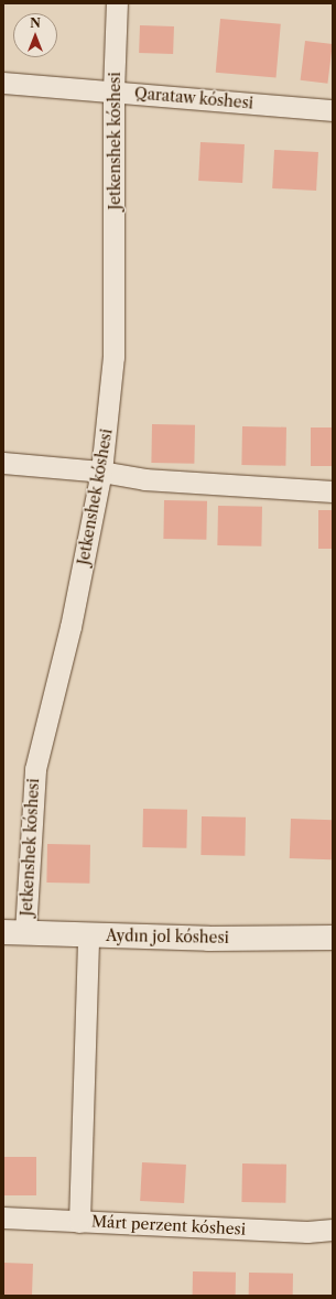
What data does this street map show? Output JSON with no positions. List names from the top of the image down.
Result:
{
  "streets": {
    "street": [
      "Qarataw kóshesi",
      "Jetkenshek kóshesi",
      "Aydın jol kóshesi",
      "Márt perzent kóshesi"
    ]
  },
  "crossings": [
    ["Qarataw kóshesi", "Jetkenshek kóshesi"],
    ["Jetkenshek kóshesi", "Aydın jol kóshesi"]
  ],
  "north": "top"
}
